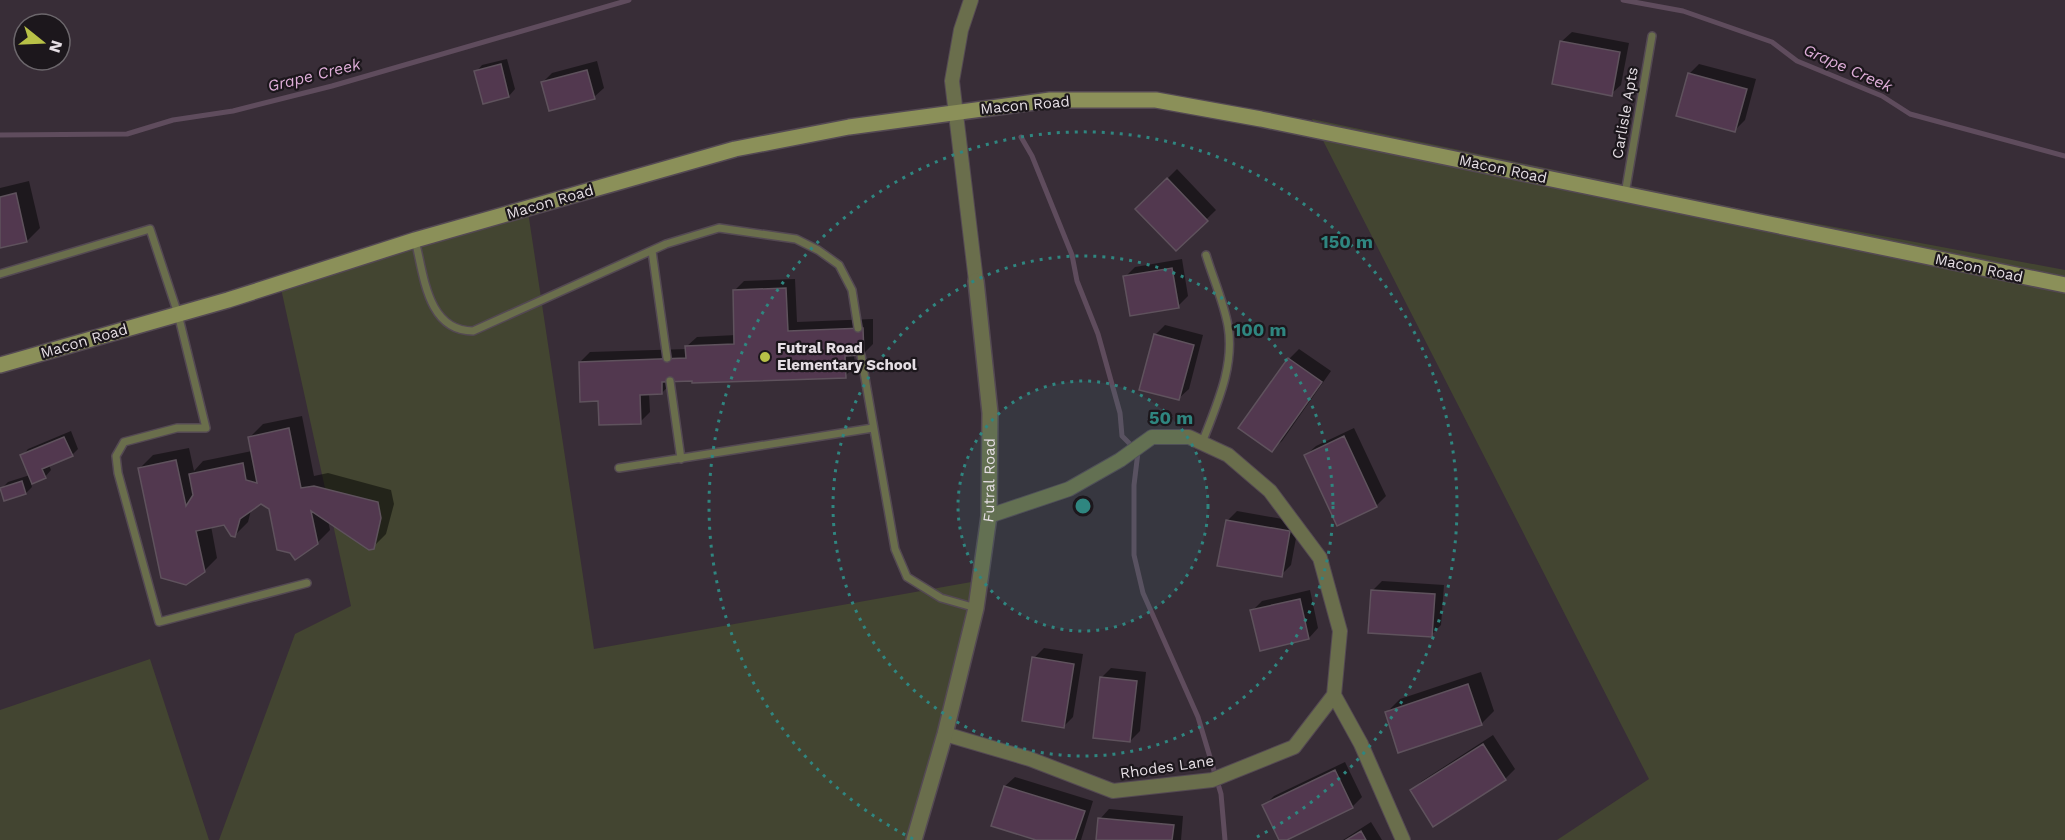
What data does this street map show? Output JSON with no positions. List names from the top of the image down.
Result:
{
  "streets": {
    "main road": ["Macon Road"],
    "street": ["Futral Road", "Rhodes Lane"],
    "lane": ["Carlisle Apts"]
  },
  "crossings": [
    ["Macon Road", "Carlisle Apts"],
    ["Macon Road", "Futral Road"],
    ["Futral Road", "Rhodes Lane"]
  ],
  "water": ["Grape Creek"],
  "places": ["Futral Road Elementary School"],
  "north": "right",
  "rings": ["150 m", "100 m", "50 m"]
}
